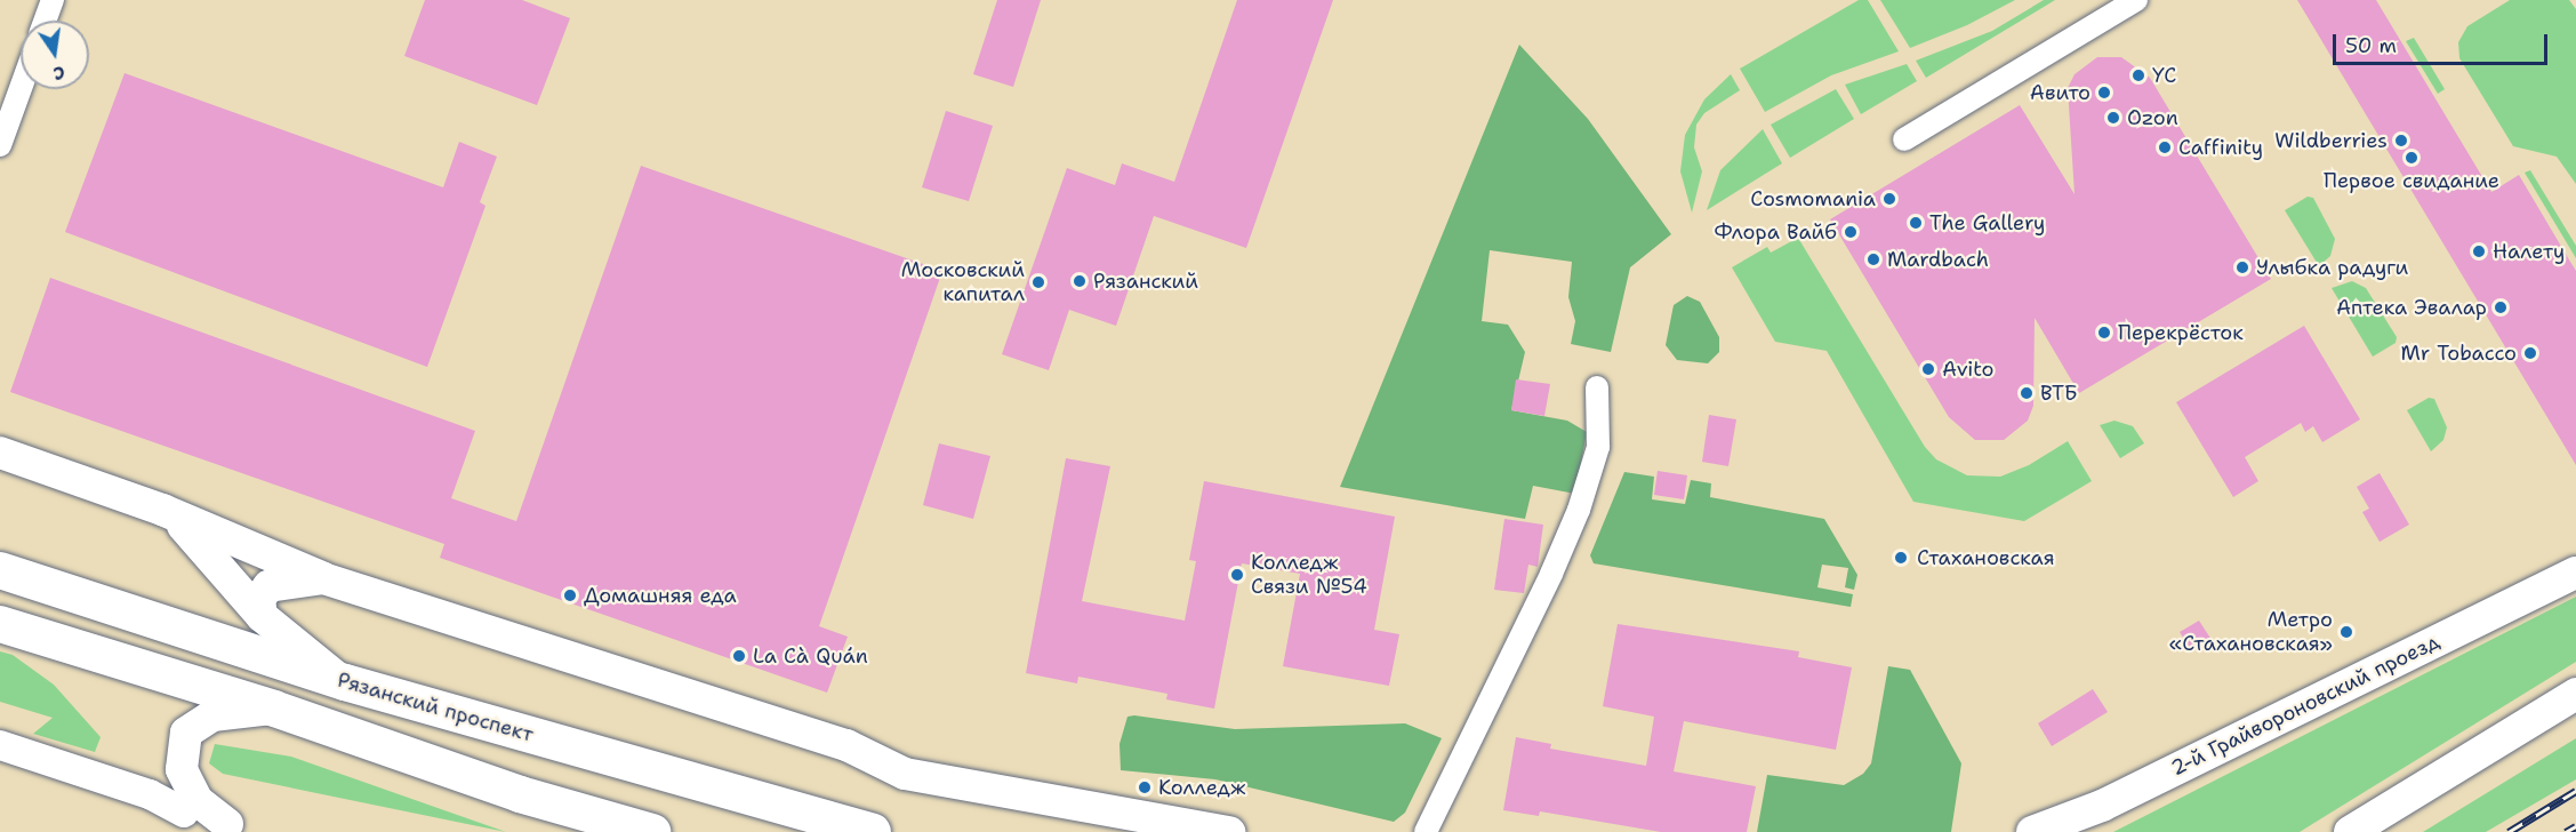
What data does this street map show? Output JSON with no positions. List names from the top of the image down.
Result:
{
  "streets": {
    "main road": ["2-й Грайвороновский проезд", "Рязанский проспект"]
  },
  "places": [
    "YC",
    "Авито",
    "Ozon",
    "Wildberries",
    "Caffinity",
    "Первое свидание",
    "Cosmomania",
    "The Gallery",
    "Флора Вайб",
    "Налету",
    "Mardbach",
    "Улыбка радуги",
    "Рязанский",
    "Московский капитал",
    "Аптека Эвалар",
    "Перекрёсток",
    "Mr Tobacco",
    "Avito",
    "ВТБ",
    "Стахановская",
    "Колледж Связи №54",
    "Домашняя еда",
    "Метро «Стахановская»",
    "La Cà Quán",
    "Колледж"
  ],
  "scale_bar": "50 m",
  "north": "bottom"
}
